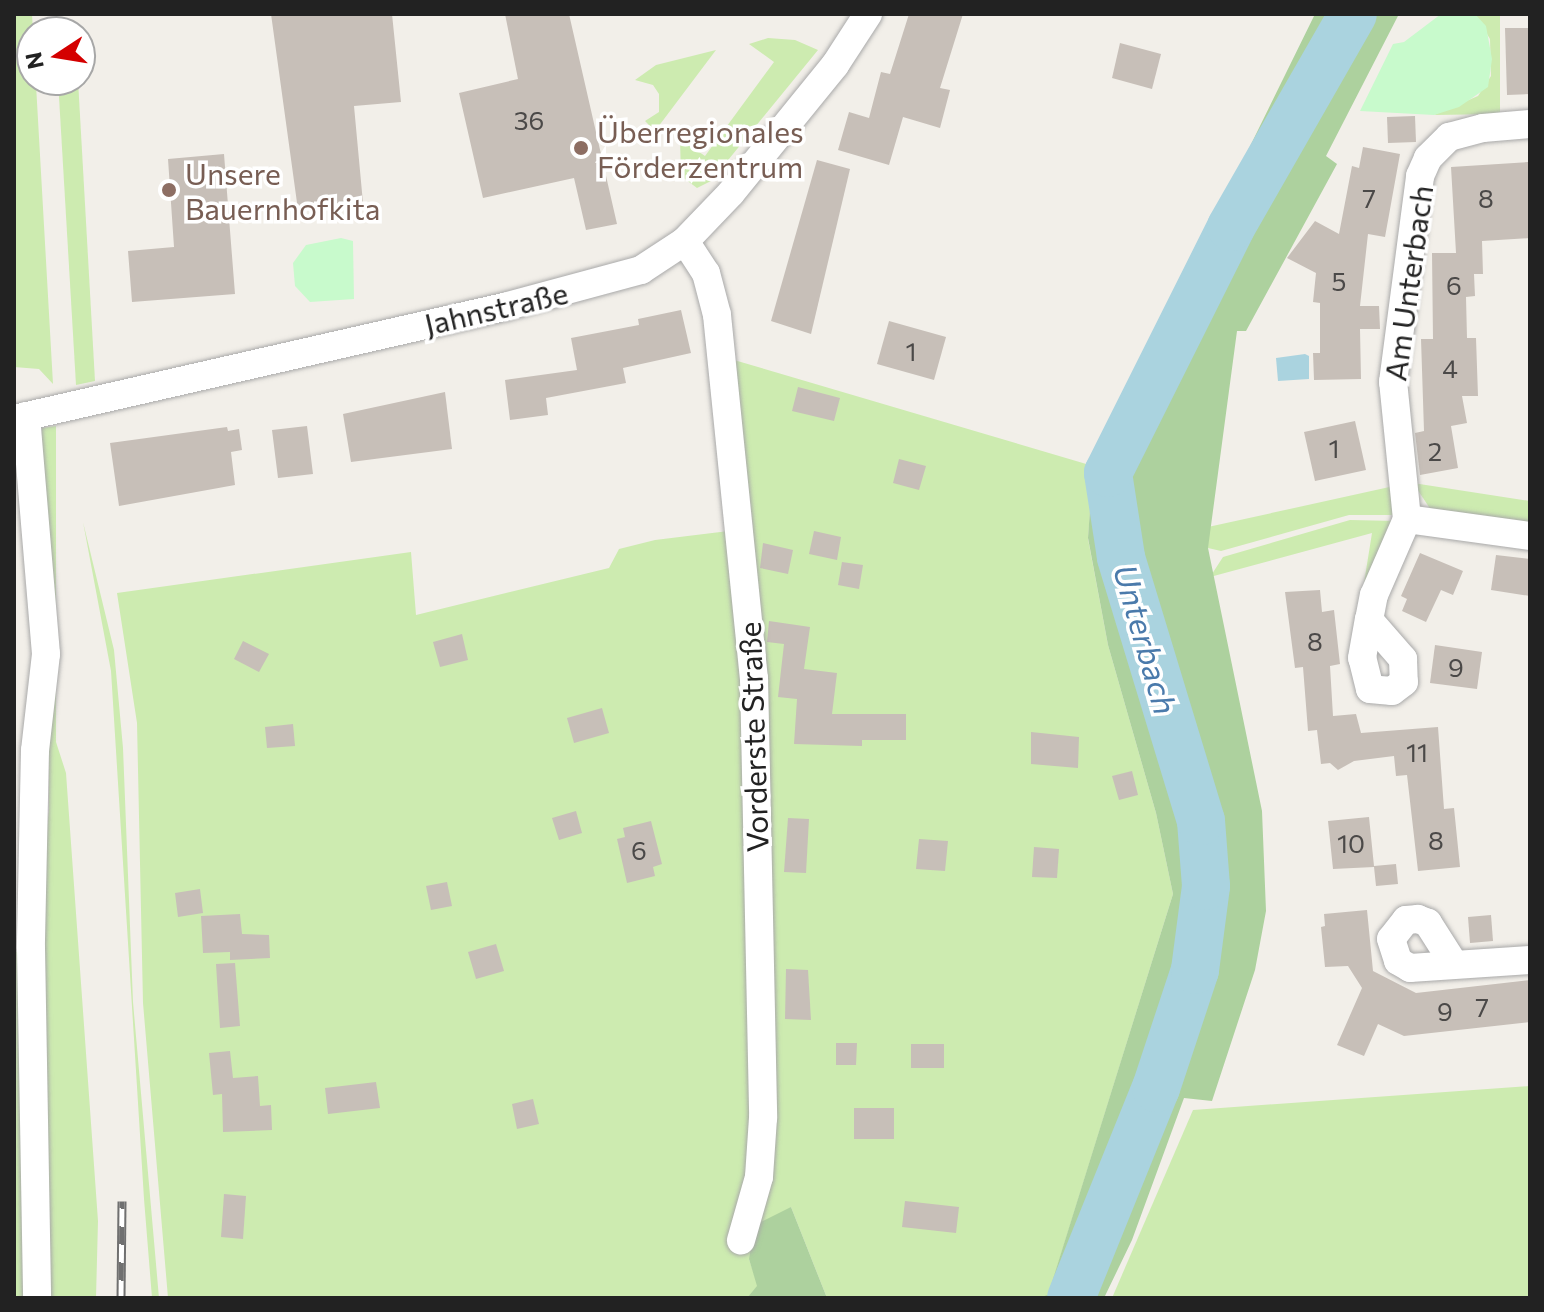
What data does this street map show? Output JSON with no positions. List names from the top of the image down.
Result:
{
  "streets": {
    "street": ["Am Unterbach", "Jahnstraße", "Vorderste Straße"]
  },
  "crossings": [
    ["Jahnstraße", "Vorderste Straße"]
  ],
  "water": ["Unterbach"],
  "places": ["Überregionales Förderzentrum", "Unsere Bauernhofkita"],
  "house_numbers": [
    "36",
    "7",
    "8",
    "5",
    "6",
    "1",
    "4",
    "1",
    "2",
    "8",
    "9",
    "11",
    "8",
    "10",
    "6",
    "7",
    "9"
  ],
  "north": "left"
}
